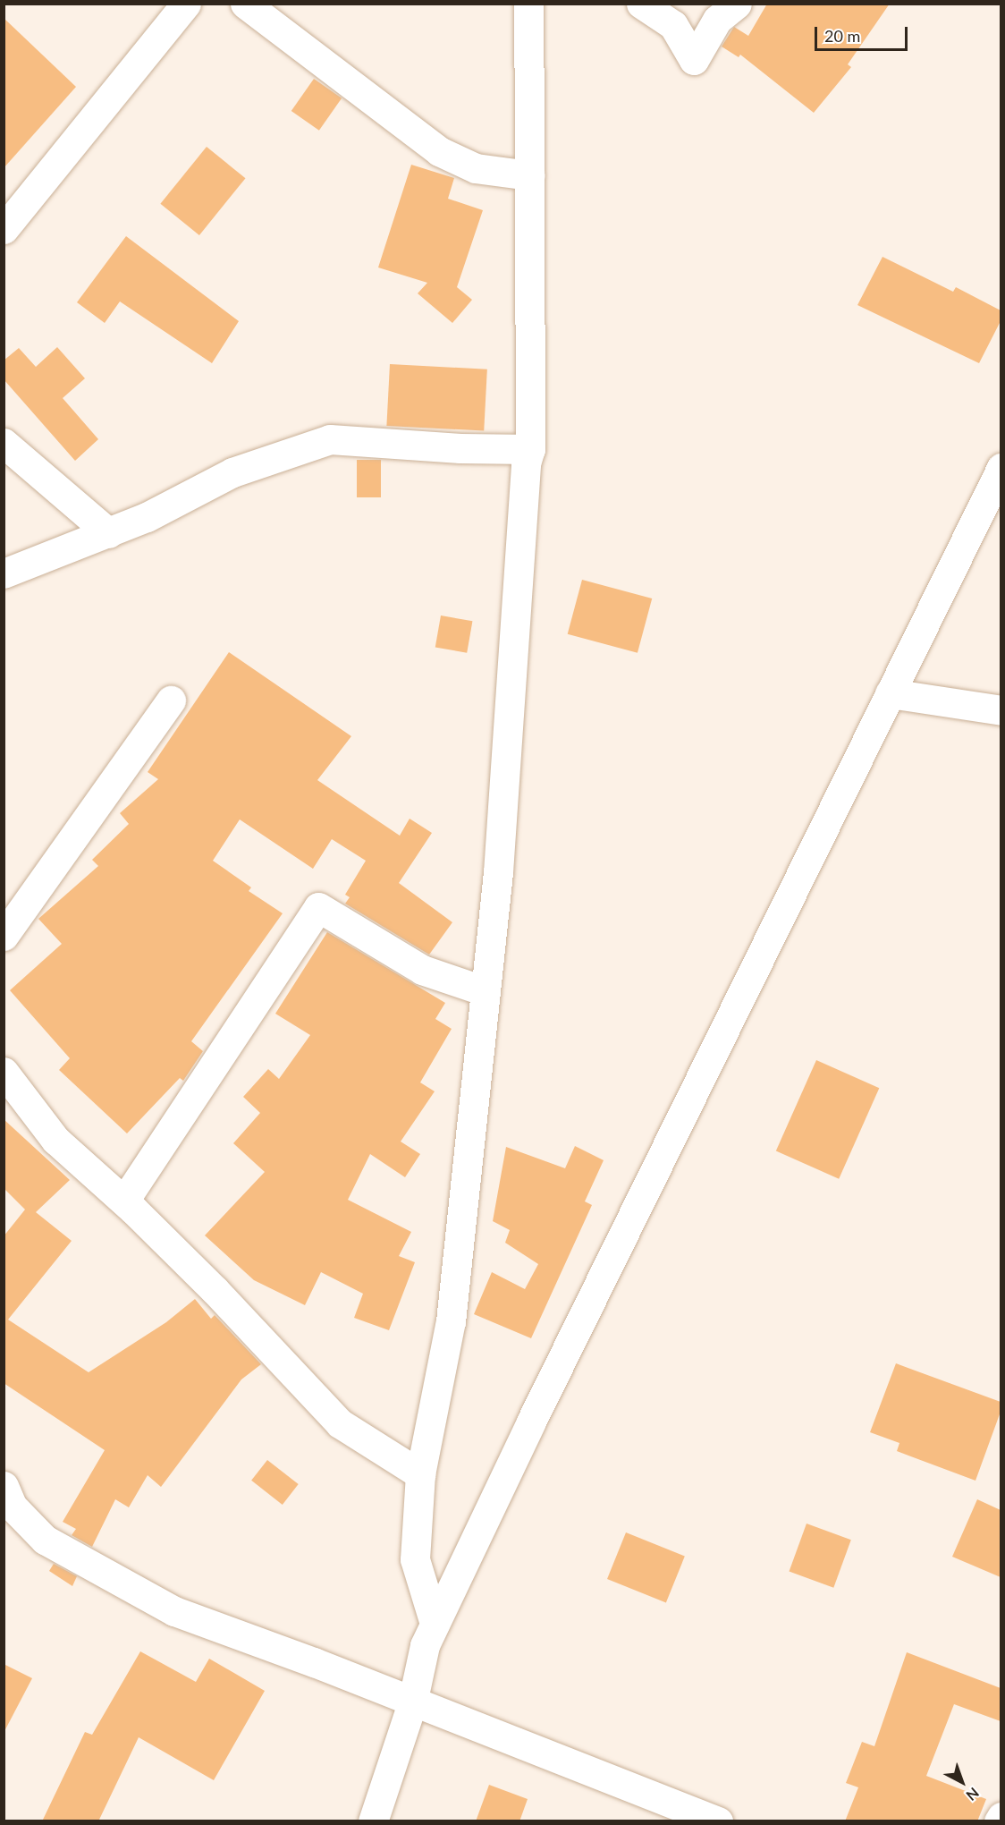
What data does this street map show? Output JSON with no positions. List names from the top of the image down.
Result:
{
  "scale_bar": "20 m",
  "north": "bottom right"
}
